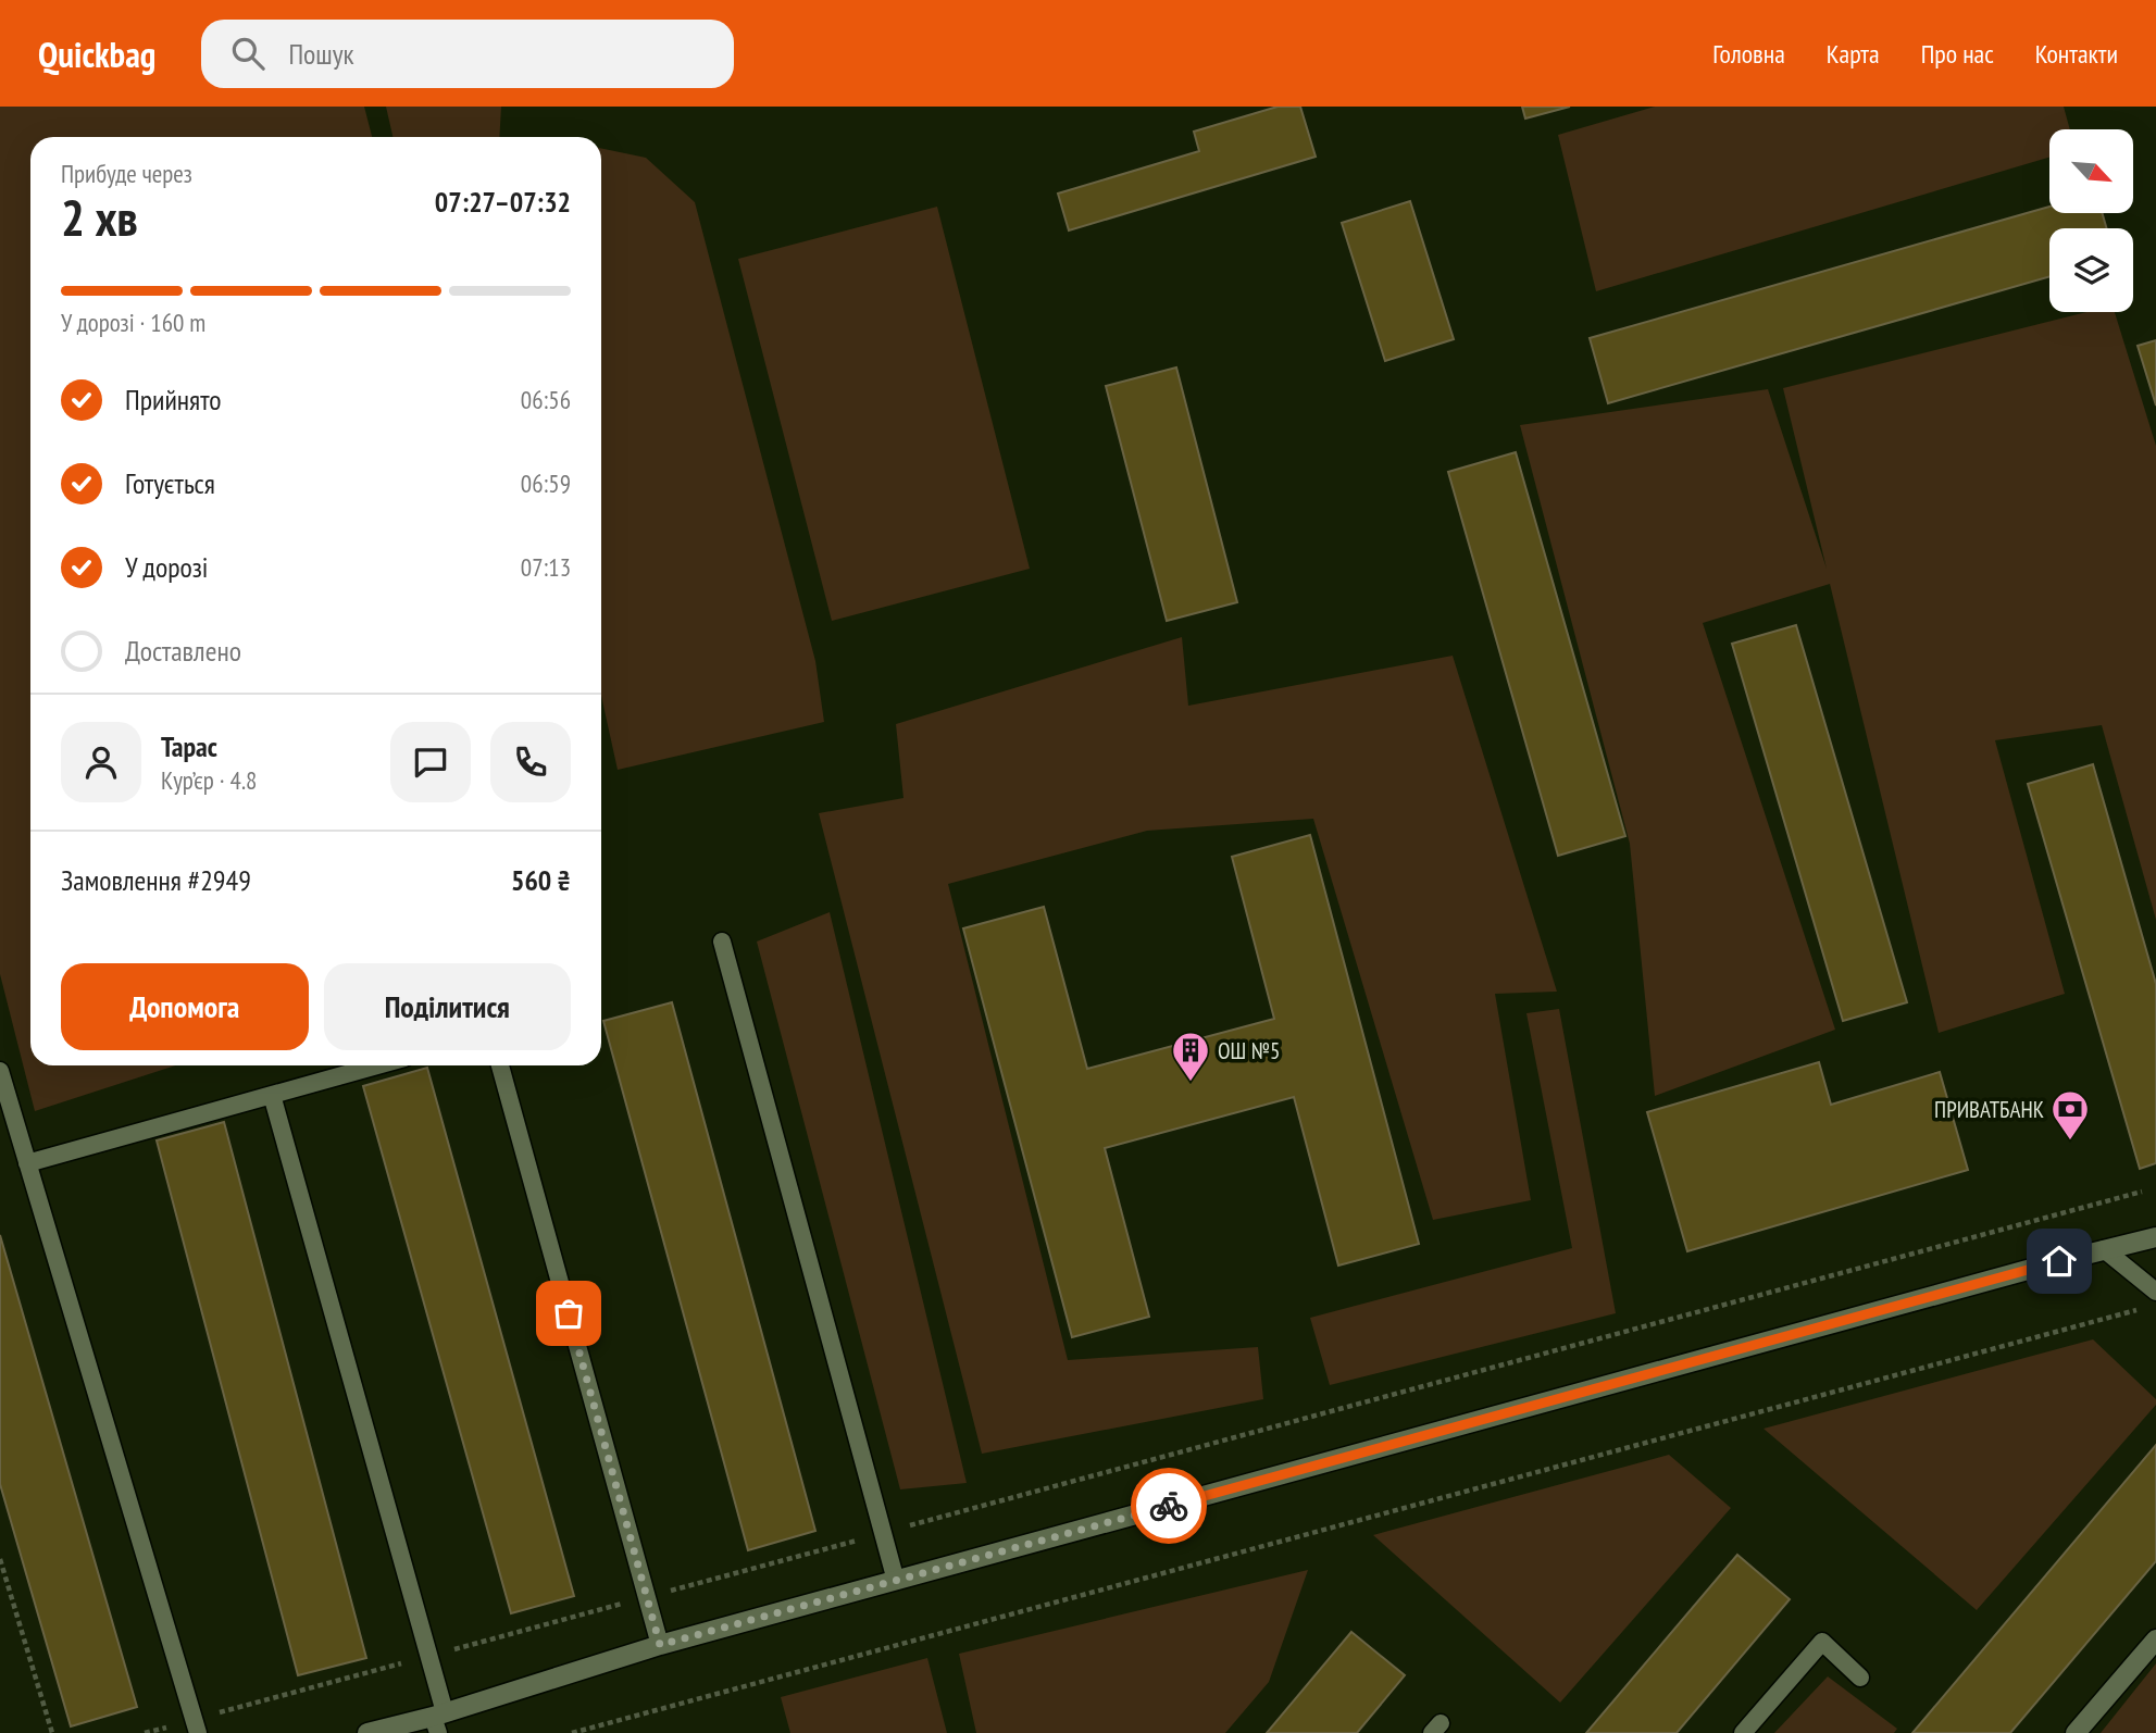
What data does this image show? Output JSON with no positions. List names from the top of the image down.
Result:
{
  "places": {
    "building": ["ОШ №5"],
    "bank": ["ПРИВАТБАНК"]
  },
  "north": "bottom right",
  "page": {
    "header": "Quickbag",
    "search": "Пошук",
    "nav": [
      "Головна",
      "Карта",
      "Про нас",
      "Контакти"
    ],
    "heading": ["2 хв", "Прибуде через", "07:27–07:32"],
    "panel": [
      "Тарас",
      "Кур’єр · 4.8",
      "Замовлення #2949",
      "560 ₴"
    ],
    "bar": "У дорозі · 160 m",
    "list": [
      ["Прийнято", "06:56"],
      ["Готується", "06:59"],
      ["У дорозі", "07:13"],
      "Доставлено"
    ],
    "buttons": ["Допомога", "Поділитися"]
  }
}
